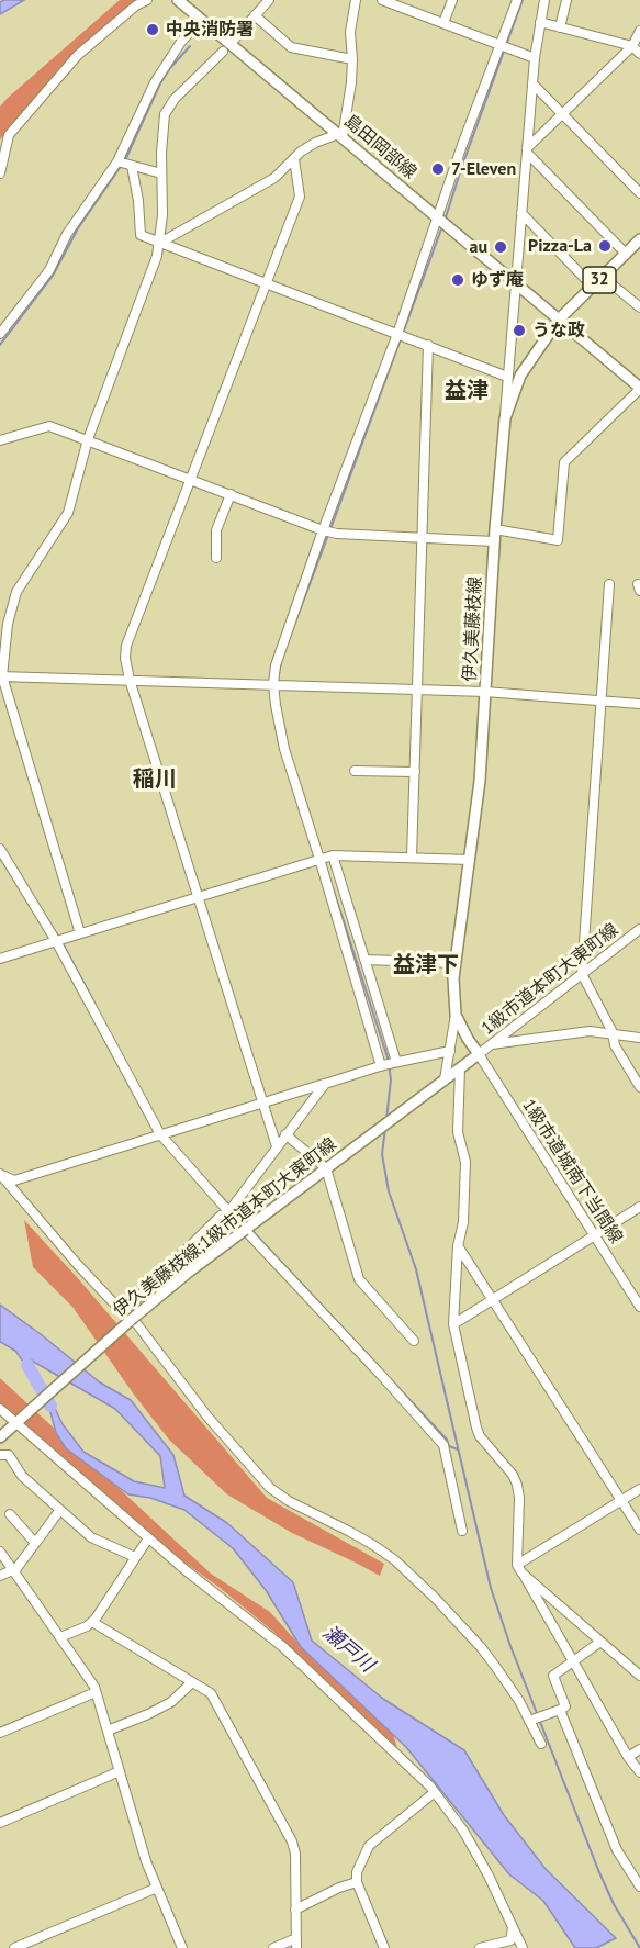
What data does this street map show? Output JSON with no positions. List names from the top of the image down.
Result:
{
  "streets": {
    "main road": [
      "島田岡部線",
      "32",
      "伊久美藤枝線",
      "伊久美藤枝線;1級市道本町大東町線"
    ],
    "street": ["1級市道本町大東町線", "1級市道城南下当間線"]
  },
  "crossings": [
    ["島田岡部線", "32"],
    ["島田岡部線", "伊久美藤枝線"],
    ["32", "伊久美藤枝線"],
    ["伊久美藤枝線", "1級市道本町大東町線"],
    ["伊久美藤枝線", "1級市道城南下当間線"],
    ["伊久美藤枝線", "伊久美藤枝線;1級市道本町大東町線"],
    ["1級市道本町大東町線", "1級市道城南下当間線"],
    ["1級市道本町大東町線", "伊久美藤枝線;1級市道本町大東町線"],
    ["1級市道城南下当間線", "伊久美藤枝線;1級市道本町大東町線"]
  ],
  "districts": ["益津", "稲川", "益津下"],
  "water": ["瀬戸川"],
  "places": [
    "中央消防署",
    "7-Eleven",
    "Pizza-La",
    "au",
    "ゆず庵",
    "うな政"
  ]
}
